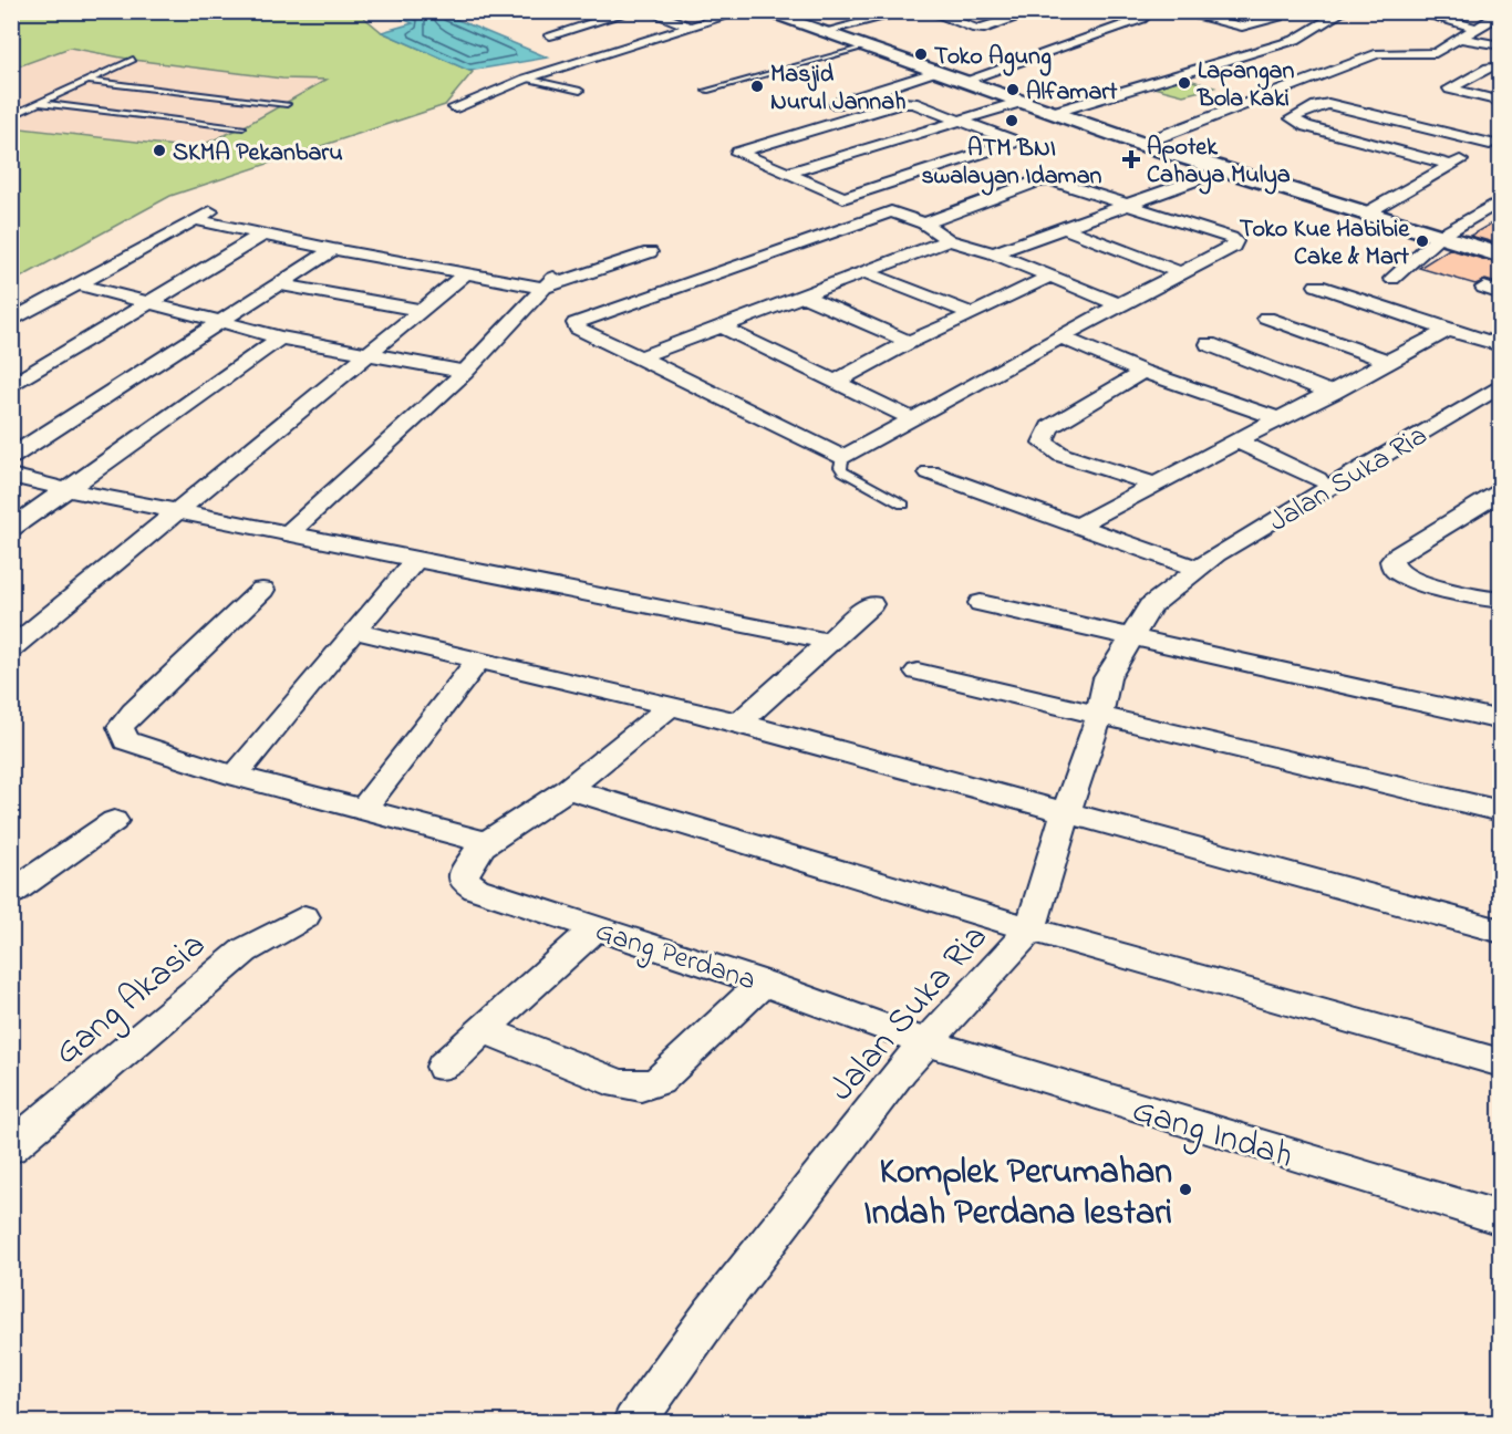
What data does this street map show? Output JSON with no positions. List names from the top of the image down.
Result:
{
  "streets": {
    "street": [
      "Jalan Suka Ria",
      "Gang Perdana",
      "Gang Akasia",
      "Gang Indah"
    ]
  },
  "crossings": [
    ["Jalan Suka Ria", "Gang Perdana"],
    ["Jalan Suka Ria", "Gang Indah"],
    ["Gang Perdana", "Gang Indah"]
  ],
  "places": {
    "other": [
      "Toko Agung",
      "Lapangan Bola Kaki",
      "Masjid Nurul Jannah",
      "Alfamart",
      "ATM BNI swalayan Idaman",
      "SKMA Pekanbaru",
      "Toko Kue Habibie Cake & Mart",
      "Komplek Perumahan Indah Perdana lestari"
    ],
    "health": ["Apotek Cahaya Mulya"]
  }
}
